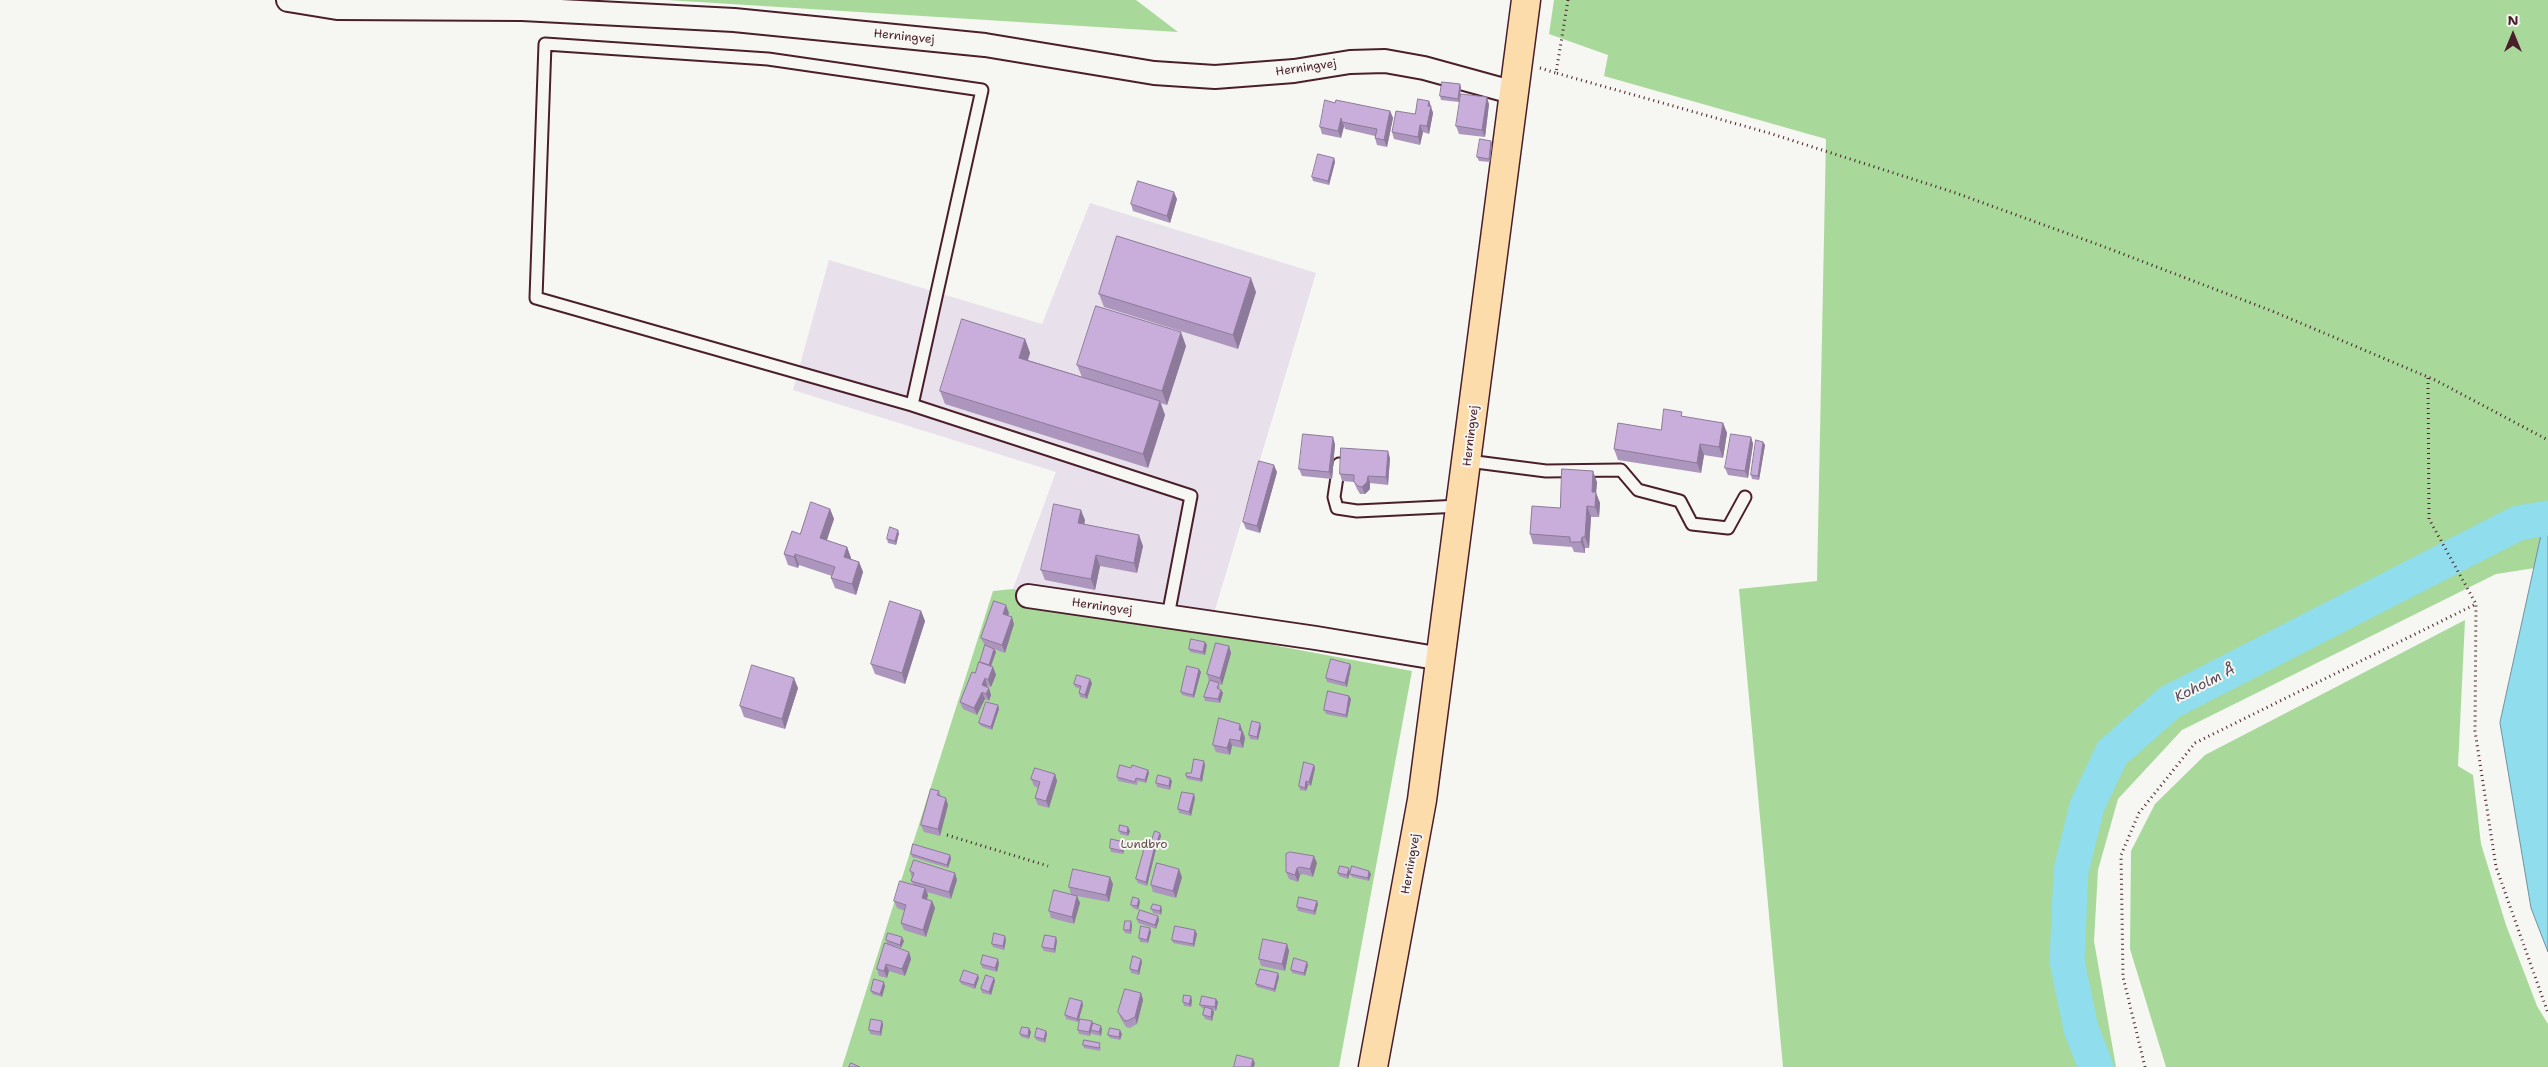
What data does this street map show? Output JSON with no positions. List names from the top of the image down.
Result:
{
  "streets": {
    "main road": ["Herningvej"]
  },
  "water": ["Koholm Å"],
  "parks": ["Lundbro"],
  "north": "top"
}
